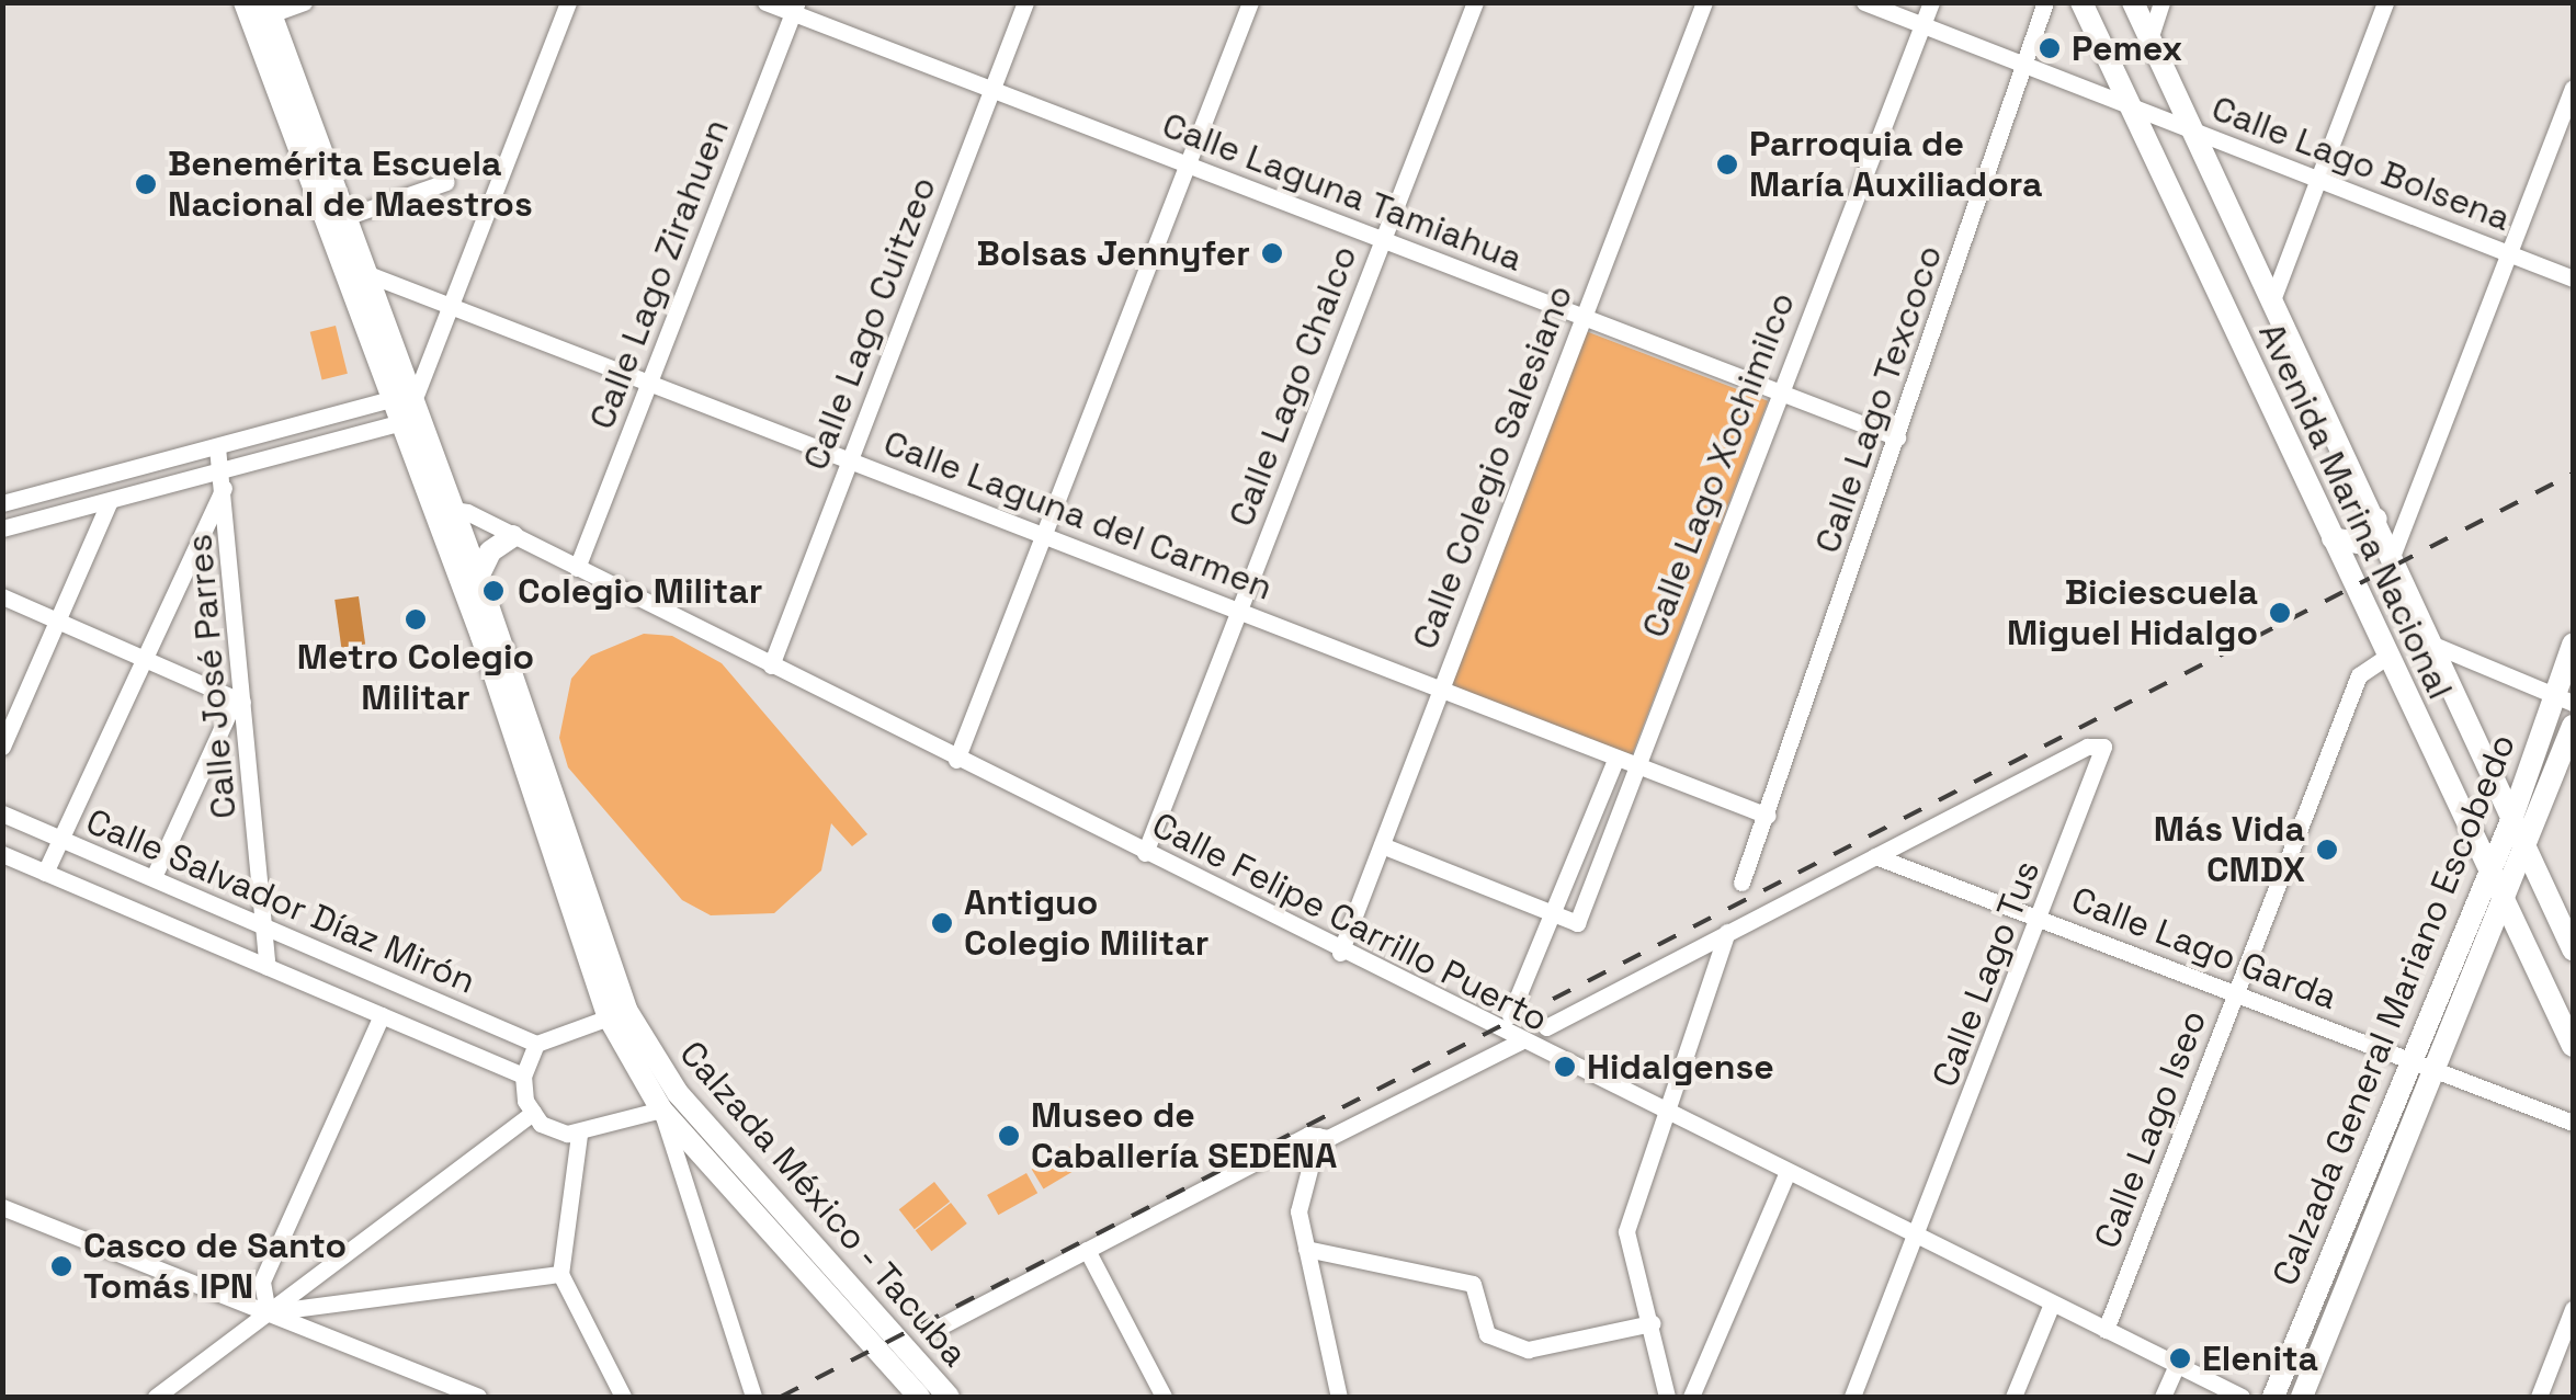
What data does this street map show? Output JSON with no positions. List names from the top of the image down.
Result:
{
  "streets": {
    "main road": ["Avenida Marina Nacional", "Calzada General Mariano Escobedo", "Calzada México - Tacuba"],
    "street": [
      "Calle Lago Bolsena",
      "Calle Laguna Tamiahua",
      "Calle Lago Zirahuen",
      "Calle Lago Cuitzeo",
      "Calle Lago Chalco",
      "Calle Lago Texcoco",
      "Calle Lago Xochimilco",
      "Calle Colegio Salesiano",
      "Calle Laguna del Carmen",
      "Calle José Parres",
      "Calle Salvador Díaz Mirón",
      "Calle Felipe Carrillo Puerto",
      "Calle Lago Garda",
      "Calle Lago Tus",
      "Calle Lago Iseo"
    ]
  },
  "crossings": [
    ["Calle Lago Bolsena", "Calle Lago Texcoco"],
    ["Calle Lago Bolsena", "Calle Lago Xochimilco"],
    ["Calle Lago Bolsena", "Avenida Marina Nacional"],
    ["Calle Laguna Tamiahua", "Calle Lago Zirahuen"],
    ["Calle Laguna Tamiahua", "Calle Lago Cuitzeo"],
    ["Calle Laguna Tamiahua", "Calle Lago Chalco"],
    ["Calle Laguna Tamiahua", "Calle Lago Texcoco"],
    ["Calle Laguna Tamiahua", "Calle Lago Xochimilco"],
    ["Calle Laguna Tamiahua", "Calle Colegio Salesiano"],
    ["Calle Lago Zirahuen", "Calle Laguna del Carmen"],
    ["Calle Lago Zirahuen", "Calle Felipe Carrillo Puerto"],
    ["Calle Lago Cuitzeo", "Calle Laguna del Carmen"],
    ["Calle Lago Cuitzeo", "Calle Felipe Carrillo Puerto"],
    ["Calle Lago Chalco", "Calle Laguna del Carmen"],
    ["Calle Lago Chalco", "Calle Felipe Carrillo Puerto"],
    ["Calle Lago Texcoco", "Calle Laguna del Carmen"],
    ["Calle Lago Xochimilco", "Calle Laguna del Carmen"],
    ["Calle Colegio Salesiano", "Calle Laguna del Carmen"],
    ["Calle Colegio Salesiano", "Calle Felipe Carrillo Puerto"],
    ["Avenida Marina Nacional", "Calzada General Mariano Escobedo"],
    ["Avenida Marina Nacional", "Calle Lago Iseo"],
    ["Calle Laguna del Carmen", "Calzada México - Tacuba"],
    ["Calle José Parres", "Calle Salvador Díaz Mirón"],
    ["Calle Felipe Carrillo Puerto", "Calle Lago Tus"],
    ["Calle Felipe Carrillo Puerto", "Calle Lago Iseo"],
    ["Calle Felipe Carrillo Puerto", "Calzada México - Tacuba"],
    ["Calle Lago Garda", "Calle Lago Tus"],
    ["Calle Lago Garda", "Calzada General Mariano Escobedo"],
    ["Calle Lago Garda", "Calle Lago Iseo"]
  ],
  "places": [
    "Pemex",
    "Parroquia de María Auxiliadora",
    "Benemérita Escuela Nacional de Maestros",
    "Bolsas Jennyfer",
    "Colegio Militar",
    "Biciescuela Miguel Hidalgo",
    "Metro Colegio Militar",
    "Más Vida CMDX",
    "Antiguo Colegio Militar",
    "Hidalgense",
    "Museo de Caballería SEDENA",
    "Casco de Santo Tomás IPN",
    "Elenita"
  ]
}
